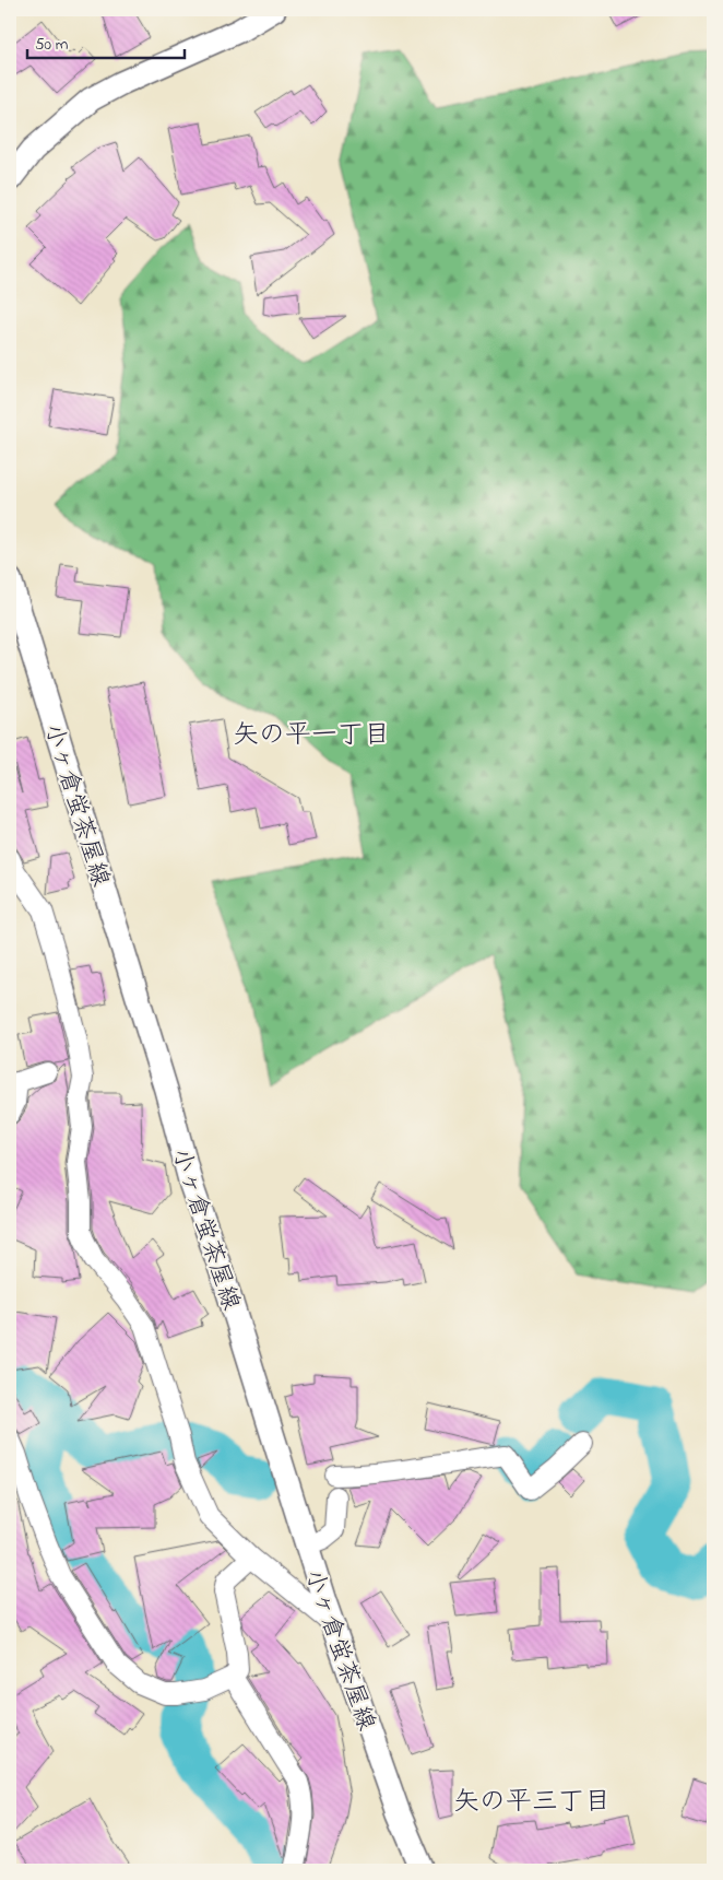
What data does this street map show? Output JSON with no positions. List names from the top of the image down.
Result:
{
  "streets": {
    "street": ["小ヶ倉蛍茶屋線"]
  },
  "districts": ["矢の平一丁目", "矢の平三丁目"],
  "scale_bar": "50 m"
}
